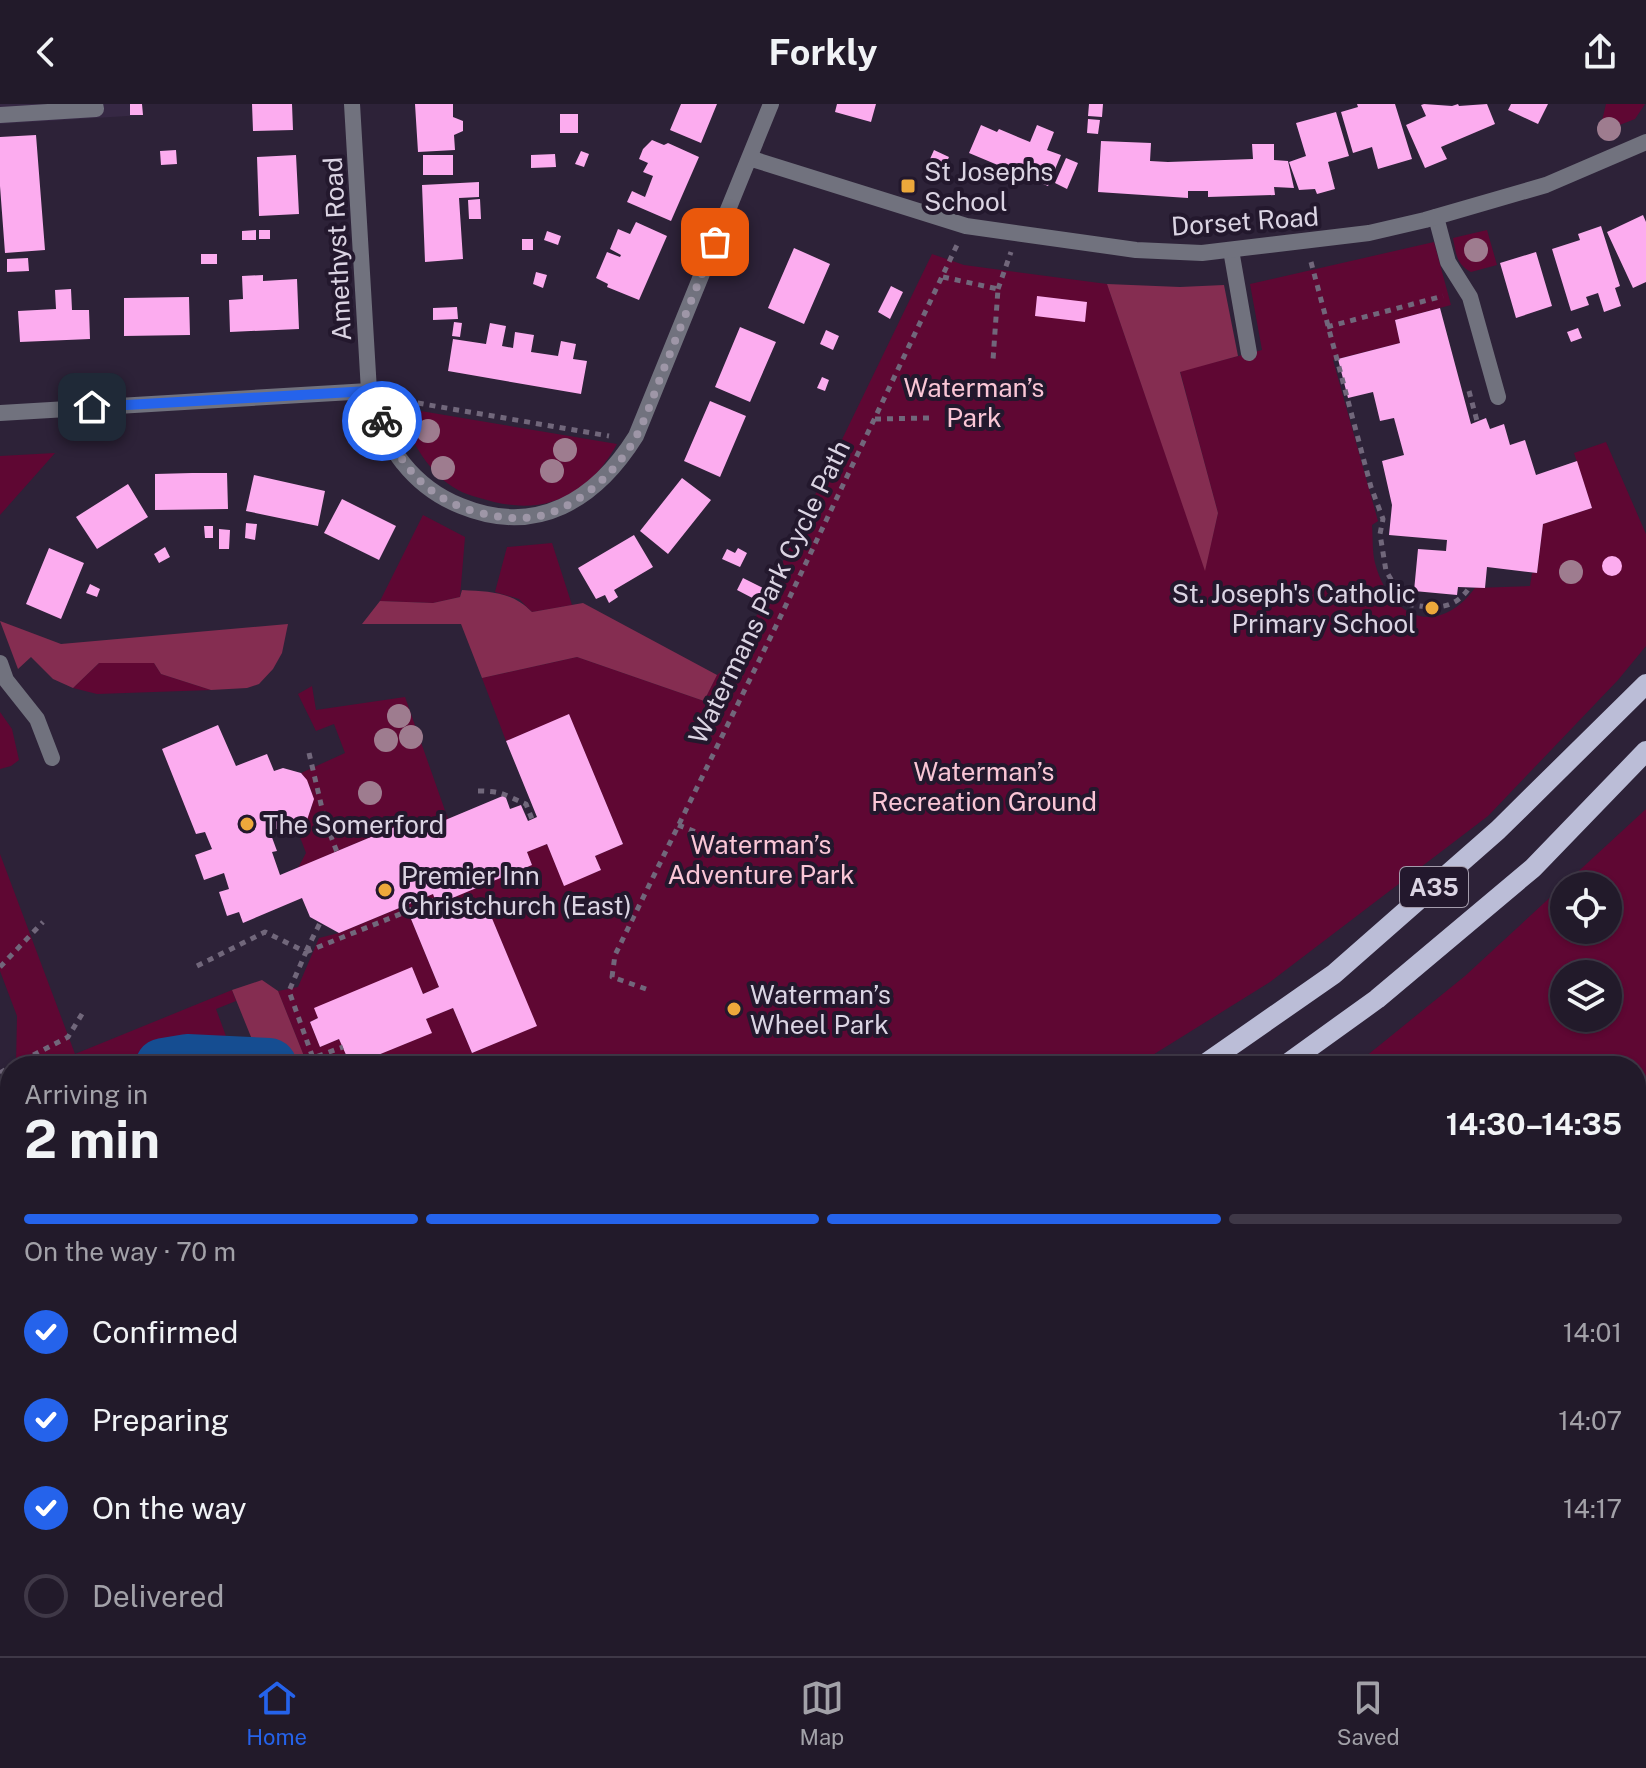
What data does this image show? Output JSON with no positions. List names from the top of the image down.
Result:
{
  "streets": {
    "main road": ["A35"],
    "street": ["Dorset Road", "Amethyst Road"],
    "path": ["Watermans Park Cycle Path"]
  },
  "crossings": [
    ["Dorset Road", "Watermans Park Cycle Path"]
  ],
  "parks": ["Waterman’s Park", "Waterman’s Recreation Ground", "Waterman’s Adventure Park"],
  "places": {
    "transit": ["St Josephs School"],
    "other": [
      "St. Joseph's Catholic Primary School",
      "The Somerford",
      "Premier Inn Christchurch (East)",
      "Waterman’s Wheel Park"
    ]
  },
  "page": {
    "header": "Forkly",
    "heading": ["2 min", "Arriving in", "14:30–14:35"],
    "bar": "On the way · 70 m",
    "list": [
      ["Confirmed", "14:01"],
      ["Preparing", "14:07"],
      ["On the way", "14:17"],
      "Delivered"
    ],
    "tabs": ["Home", "Map", "Saved"]
  }
}
